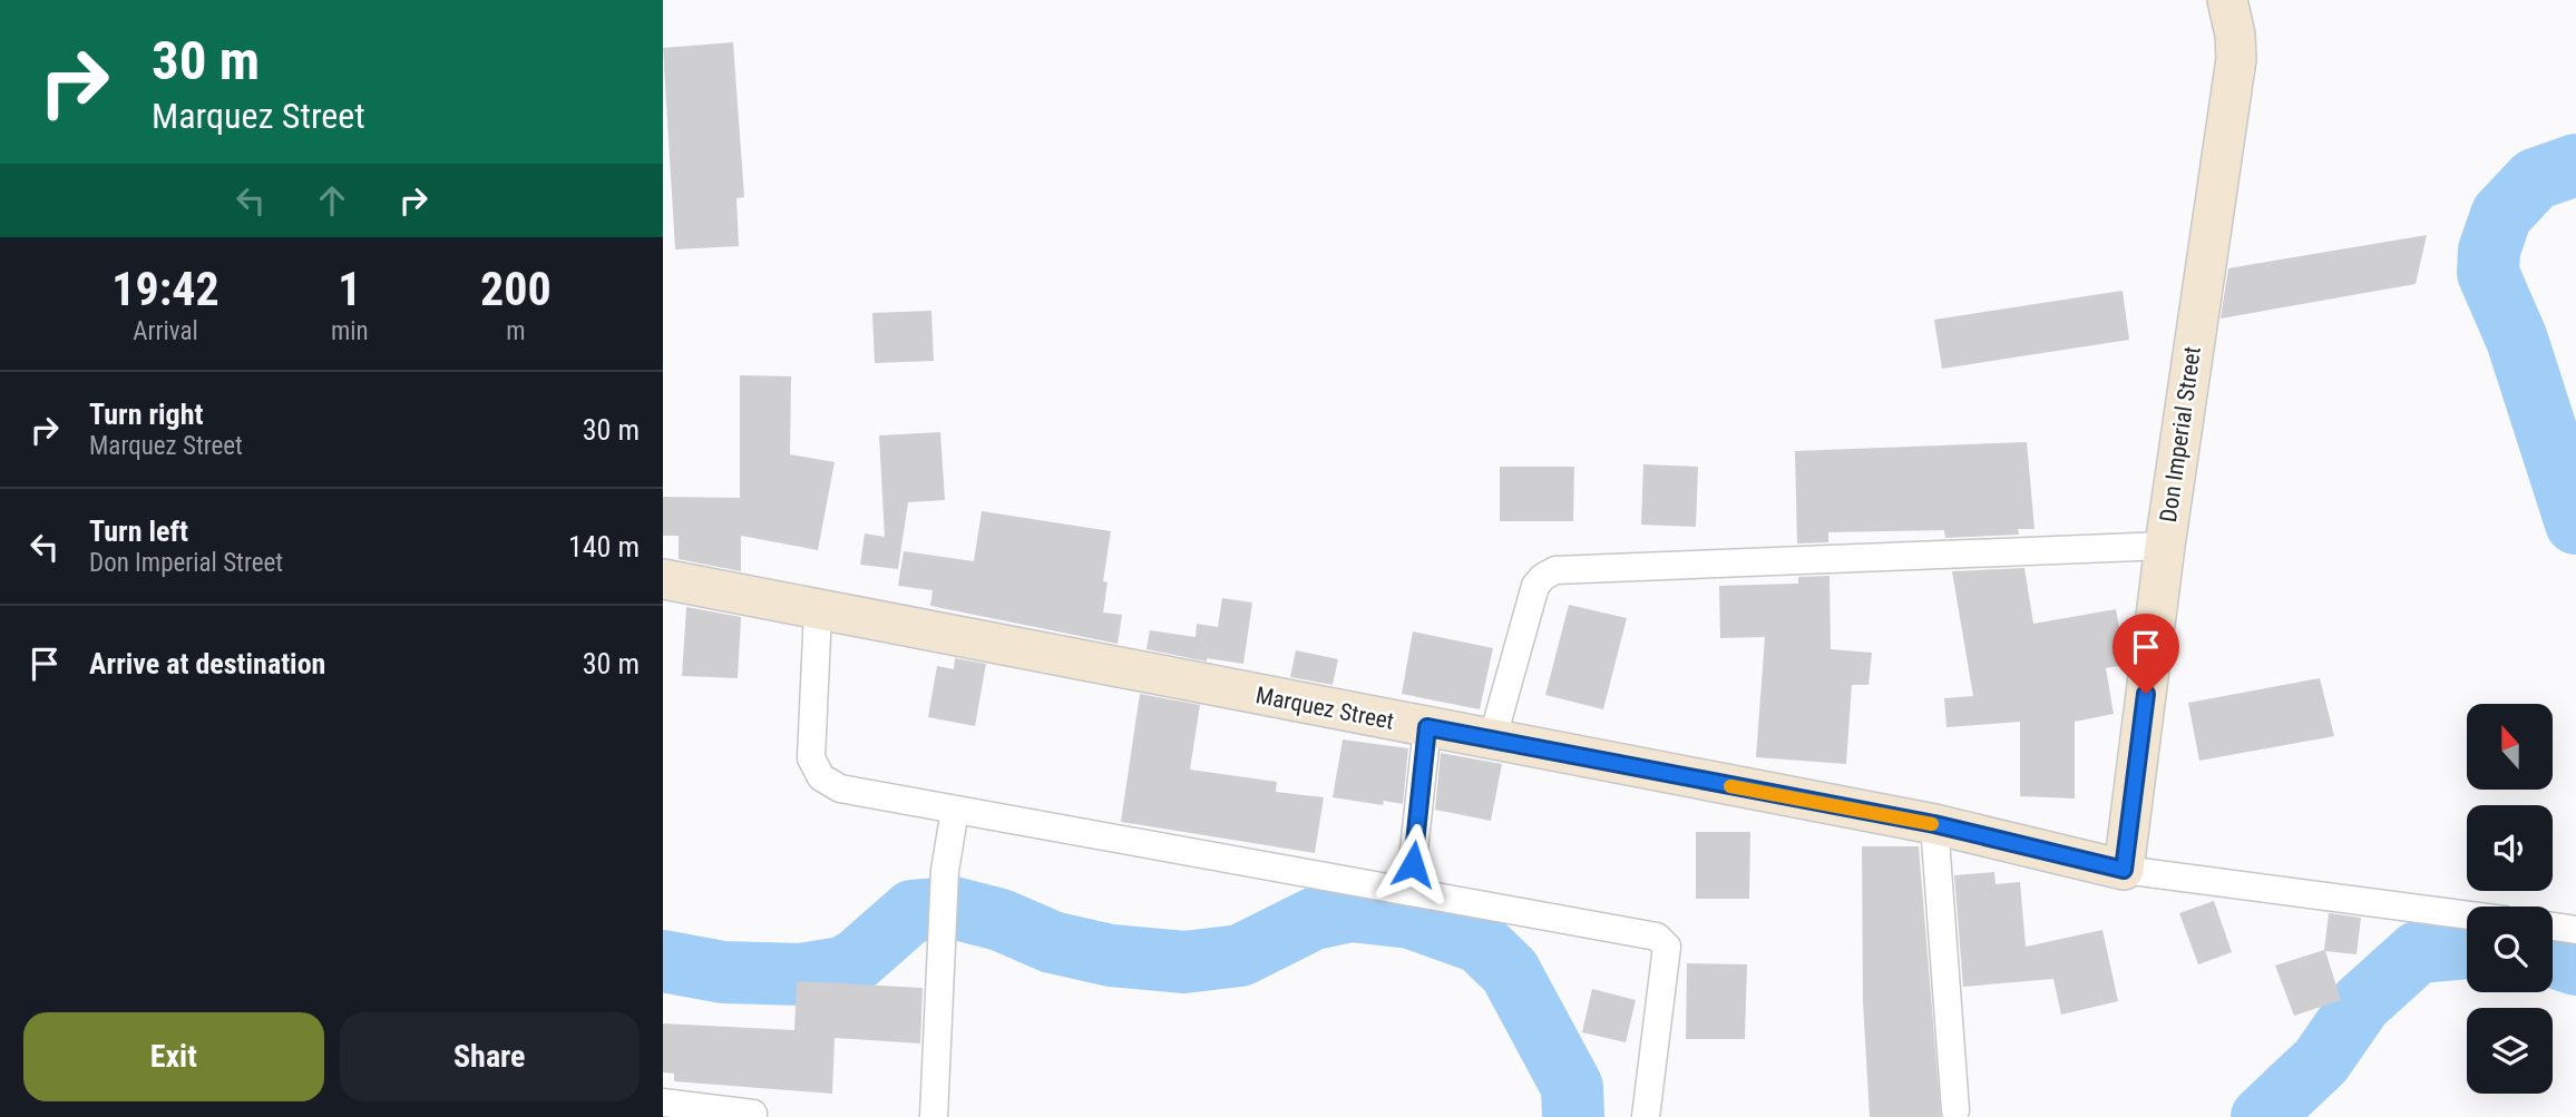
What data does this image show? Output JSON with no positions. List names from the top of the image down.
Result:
{
  "streets": {
    "street": ["Don Imperial Street", "Marquez Street"]
  },
  "crossings": [
    ["Don Imperial Street", "Marquez Street"]
  ],
  "north": "top",
  "page": {
    "turn": ["30 m", "Marquez Street"],
    "eta": [
      "19:42",
      "Arrival",
      "1",
      "min",
      "200",
      "m"
    ],
    "list": [
      {
        "name": "Turn right",
        "note": "Marquez Street",
        "value": "30 m"
      },
      {
        "name": "Turn left",
        "note": "Don Imperial Street",
        "value": "140 m"
      },
      {
        "name": "Arrive at destination",
        "value": "30 m"
      }
    ],
    "buttons": ["Exit", "Share"]
  }
}
